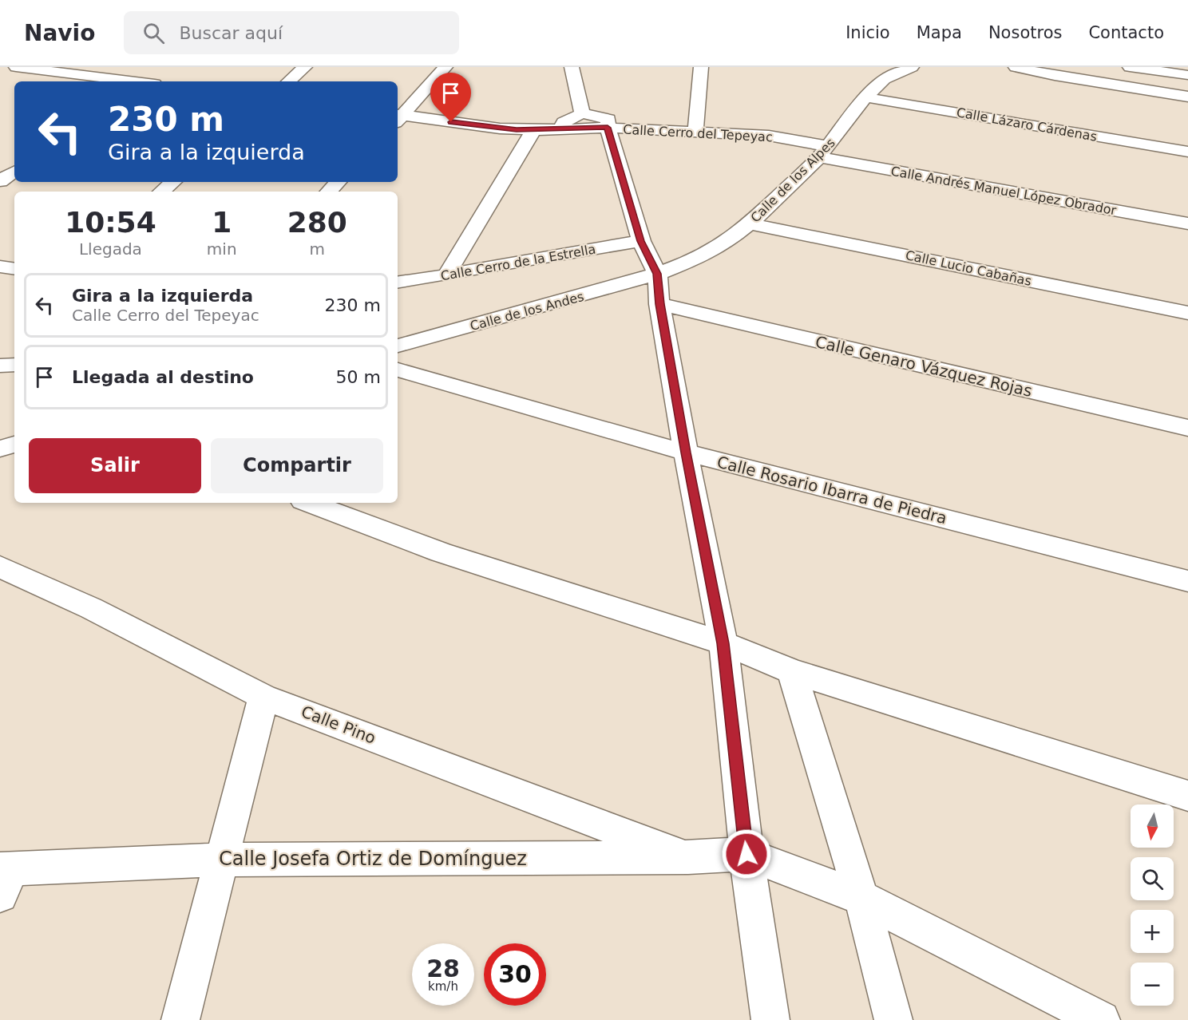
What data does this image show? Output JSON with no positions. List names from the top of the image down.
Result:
{
  "streets": {
    "street": [
      "Calle Lázaro Cárdenas",
      "Calle Cerro del Tepeyac",
      "Calle de los Alpes",
      "Calle Andrés Manuel López Obrador",
      "Calle Cerro de la Estrella",
      "Calle Lucio Cabañas",
      "Calle de los Andes",
      "Calle Genaro Vázquez Rojas",
      "Calle Rosario Ibarra de Piedra",
      "Calle Pino",
      "Calle Josefa Ortiz de Domínguez"
    ]
  },
  "crossings": [
    ["Calle Lázaro Cárdenas", "Calle de los Alpes"],
    ["Calle Cerro del Tepeyac", "Calle de los Alpes"],
    ["Calle Cerro del Tepeyac", "Calle Andrés Manuel López Obrador"],
    ["Calle de los Alpes", "Calle Andrés Manuel López Obrador"],
    ["Calle de los Alpes", "Calle Lucio Cabañas"],
    ["Calle de los Alpes", "Calle de los Andes"],
    ["Calle Pino", "Calle Josefa Ortiz de Domínguez"]
  ],
  "north": "bottom",
  "page": {
    "header": "Navio",
    "search": "Buscar aquí",
    "nav": [
      "Inicio",
      "Mapa",
      "Nosotros",
      "Contacto"
    ],
    "turn": ["230 m", "Gira a la izquierda"],
    "eta": [
      "10:54",
      "Llegada",
      "1",
      "min",
      "280",
      "m"
    ],
    "list": [
      {
        "name": "Gira a la izquierda",
        "note": "Calle Cerro del Tepeyac",
        "value": "230 m"
      },
      {
        "name": "Llegada al destino",
        "value": "50 m"
      }
    ],
    "buttons": ["Salir", "Compartir"],
    "map_buttons": ["+", "−"],
    "speed": "28 km/h",
    "limit": "30"
  }
}
